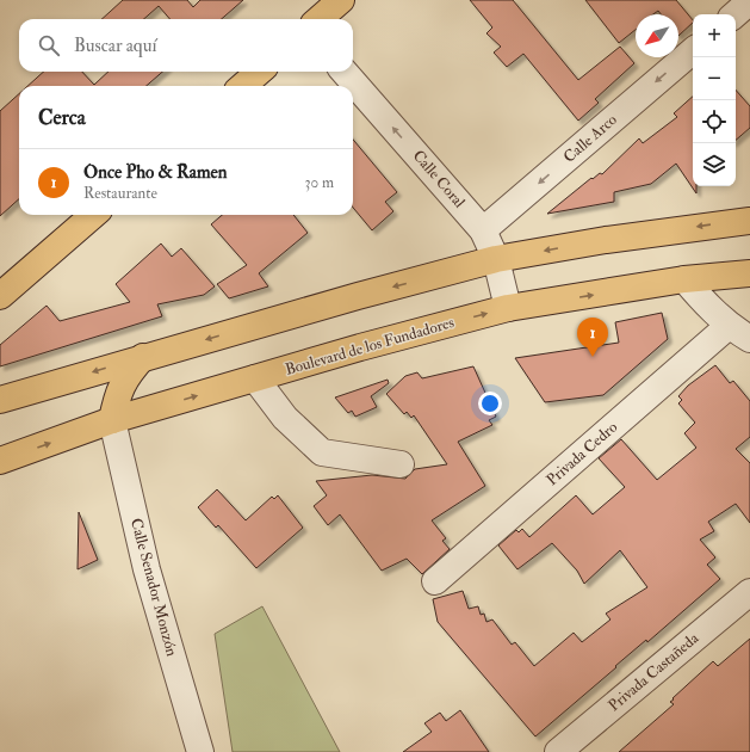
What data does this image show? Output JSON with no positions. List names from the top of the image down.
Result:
{
  "streets": {
    "main road": ["Boulevard de los Fundadores"],
    "street": [
      "Calle Arco",
      "Calle Coral",
      "Privada Cedro",
      "Calle Senador Monzón",
      "Privada Castañeda"
    ]
  },
  "crossings": [
    ["Calle Arco", "Calle Coral"],
    ["Calle Coral", "Boulevard de los Fundadores"],
    ["Boulevard de los Fundadores", "Calle Senador Monzón"]
  ],
  "one_way": ["Calle Arco", "Calle Coral"],
  "north": "bottom left",
  "page": {
    "map_buttons": ["+", "−"],
    "search": "Buscar aquí",
    "heading": "Cerca",
    "list": [
      {
        "mark": "1",
        "name": "Once Pho & Ramen",
        "note": "Restaurante",
        "value": "30 m"
      }
    ],
    "pins": "1"
  }
}
